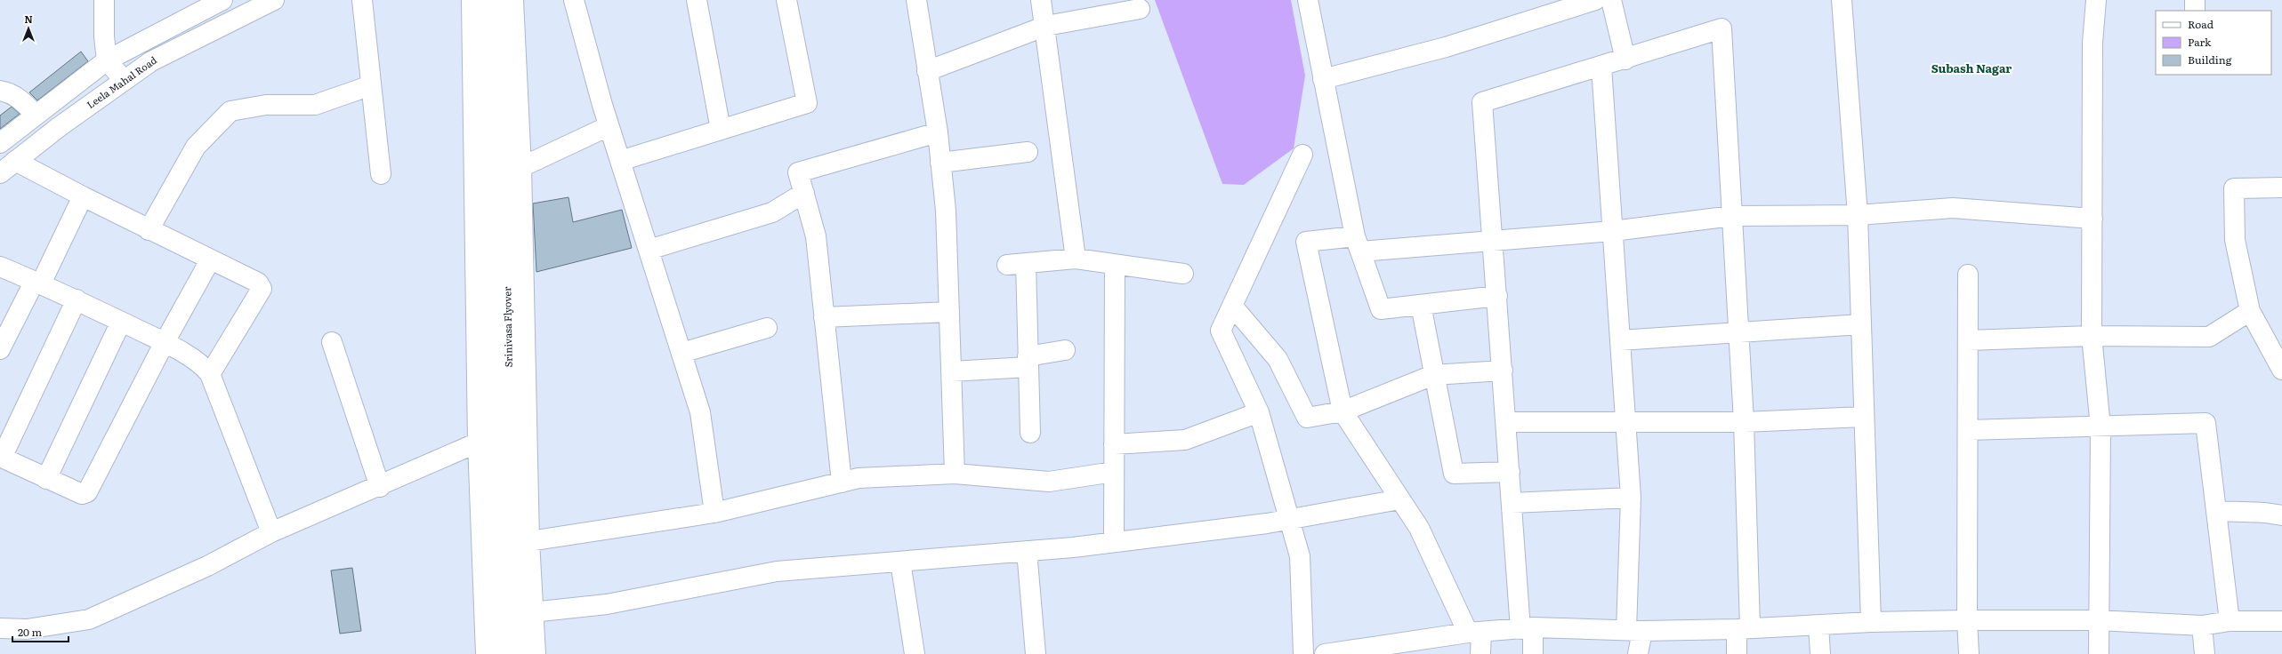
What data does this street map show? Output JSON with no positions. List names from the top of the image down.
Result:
{
  "streets": {
    "street": ["Leela Mahal Road", "Srinivasa Flyover"]
  },
  "districts": ["Subash Nagar"],
  "legend": ["Road", "Park", "Building"],
  "scale_bar": "20 m",
  "north": "top"
}
